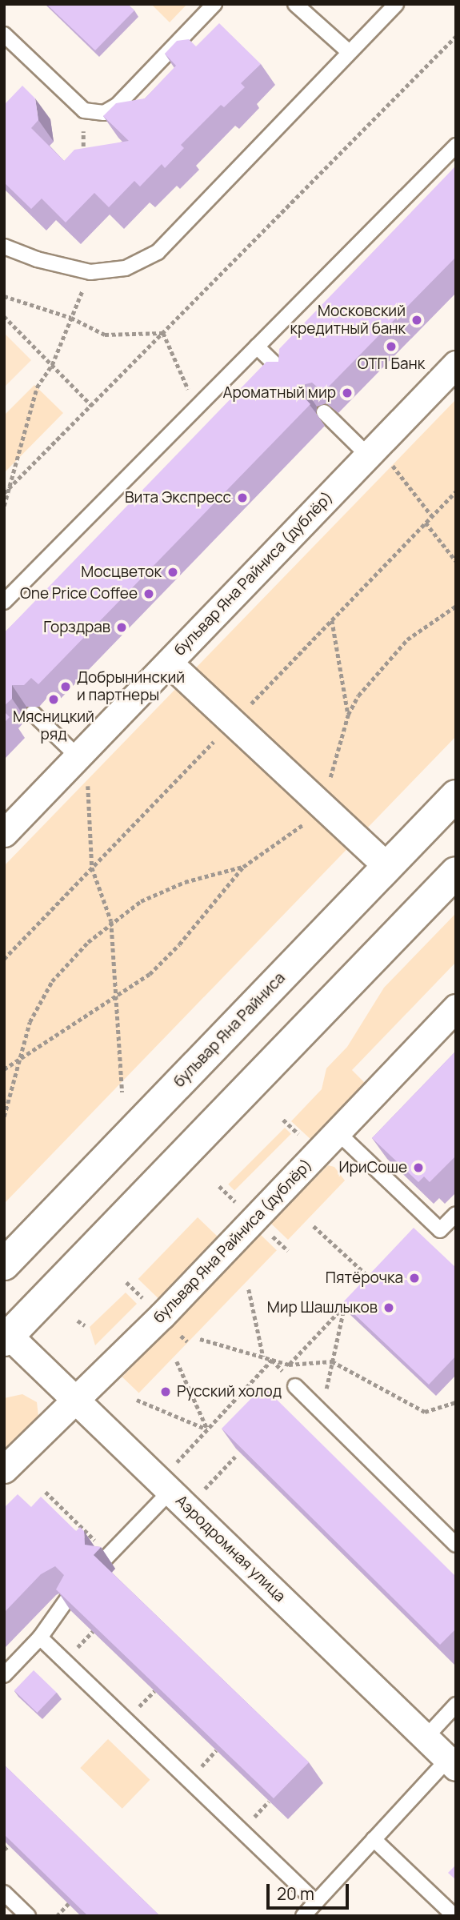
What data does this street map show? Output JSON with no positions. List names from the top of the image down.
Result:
{
  "streets": {
    "main road": ["бульвар Яна Райниса"],
    "street": ["бульвар Яна Райниса (дублёр)", "Аэродромная улица"]
  },
  "crossings": [
    ["бульвар Яна Райниса (дублёр)", "Аэродромная улица"]
  ],
  "places": [
    "Московский кредитный банк",
    "ОТП Банк",
    "Ароматный мир",
    "Вита Экспресс",
    "Мосцветок",
    "One Price Coffee",
    "Горздрав",
    "Добрынинский и партнеры",
    "Мясницкий ряд",
    "ИриСоше",
    "Пятёрочка",
    "Мир Шашлыков",
    "Русский холод"
  ],
  "scale_bar": "20 m"
}
